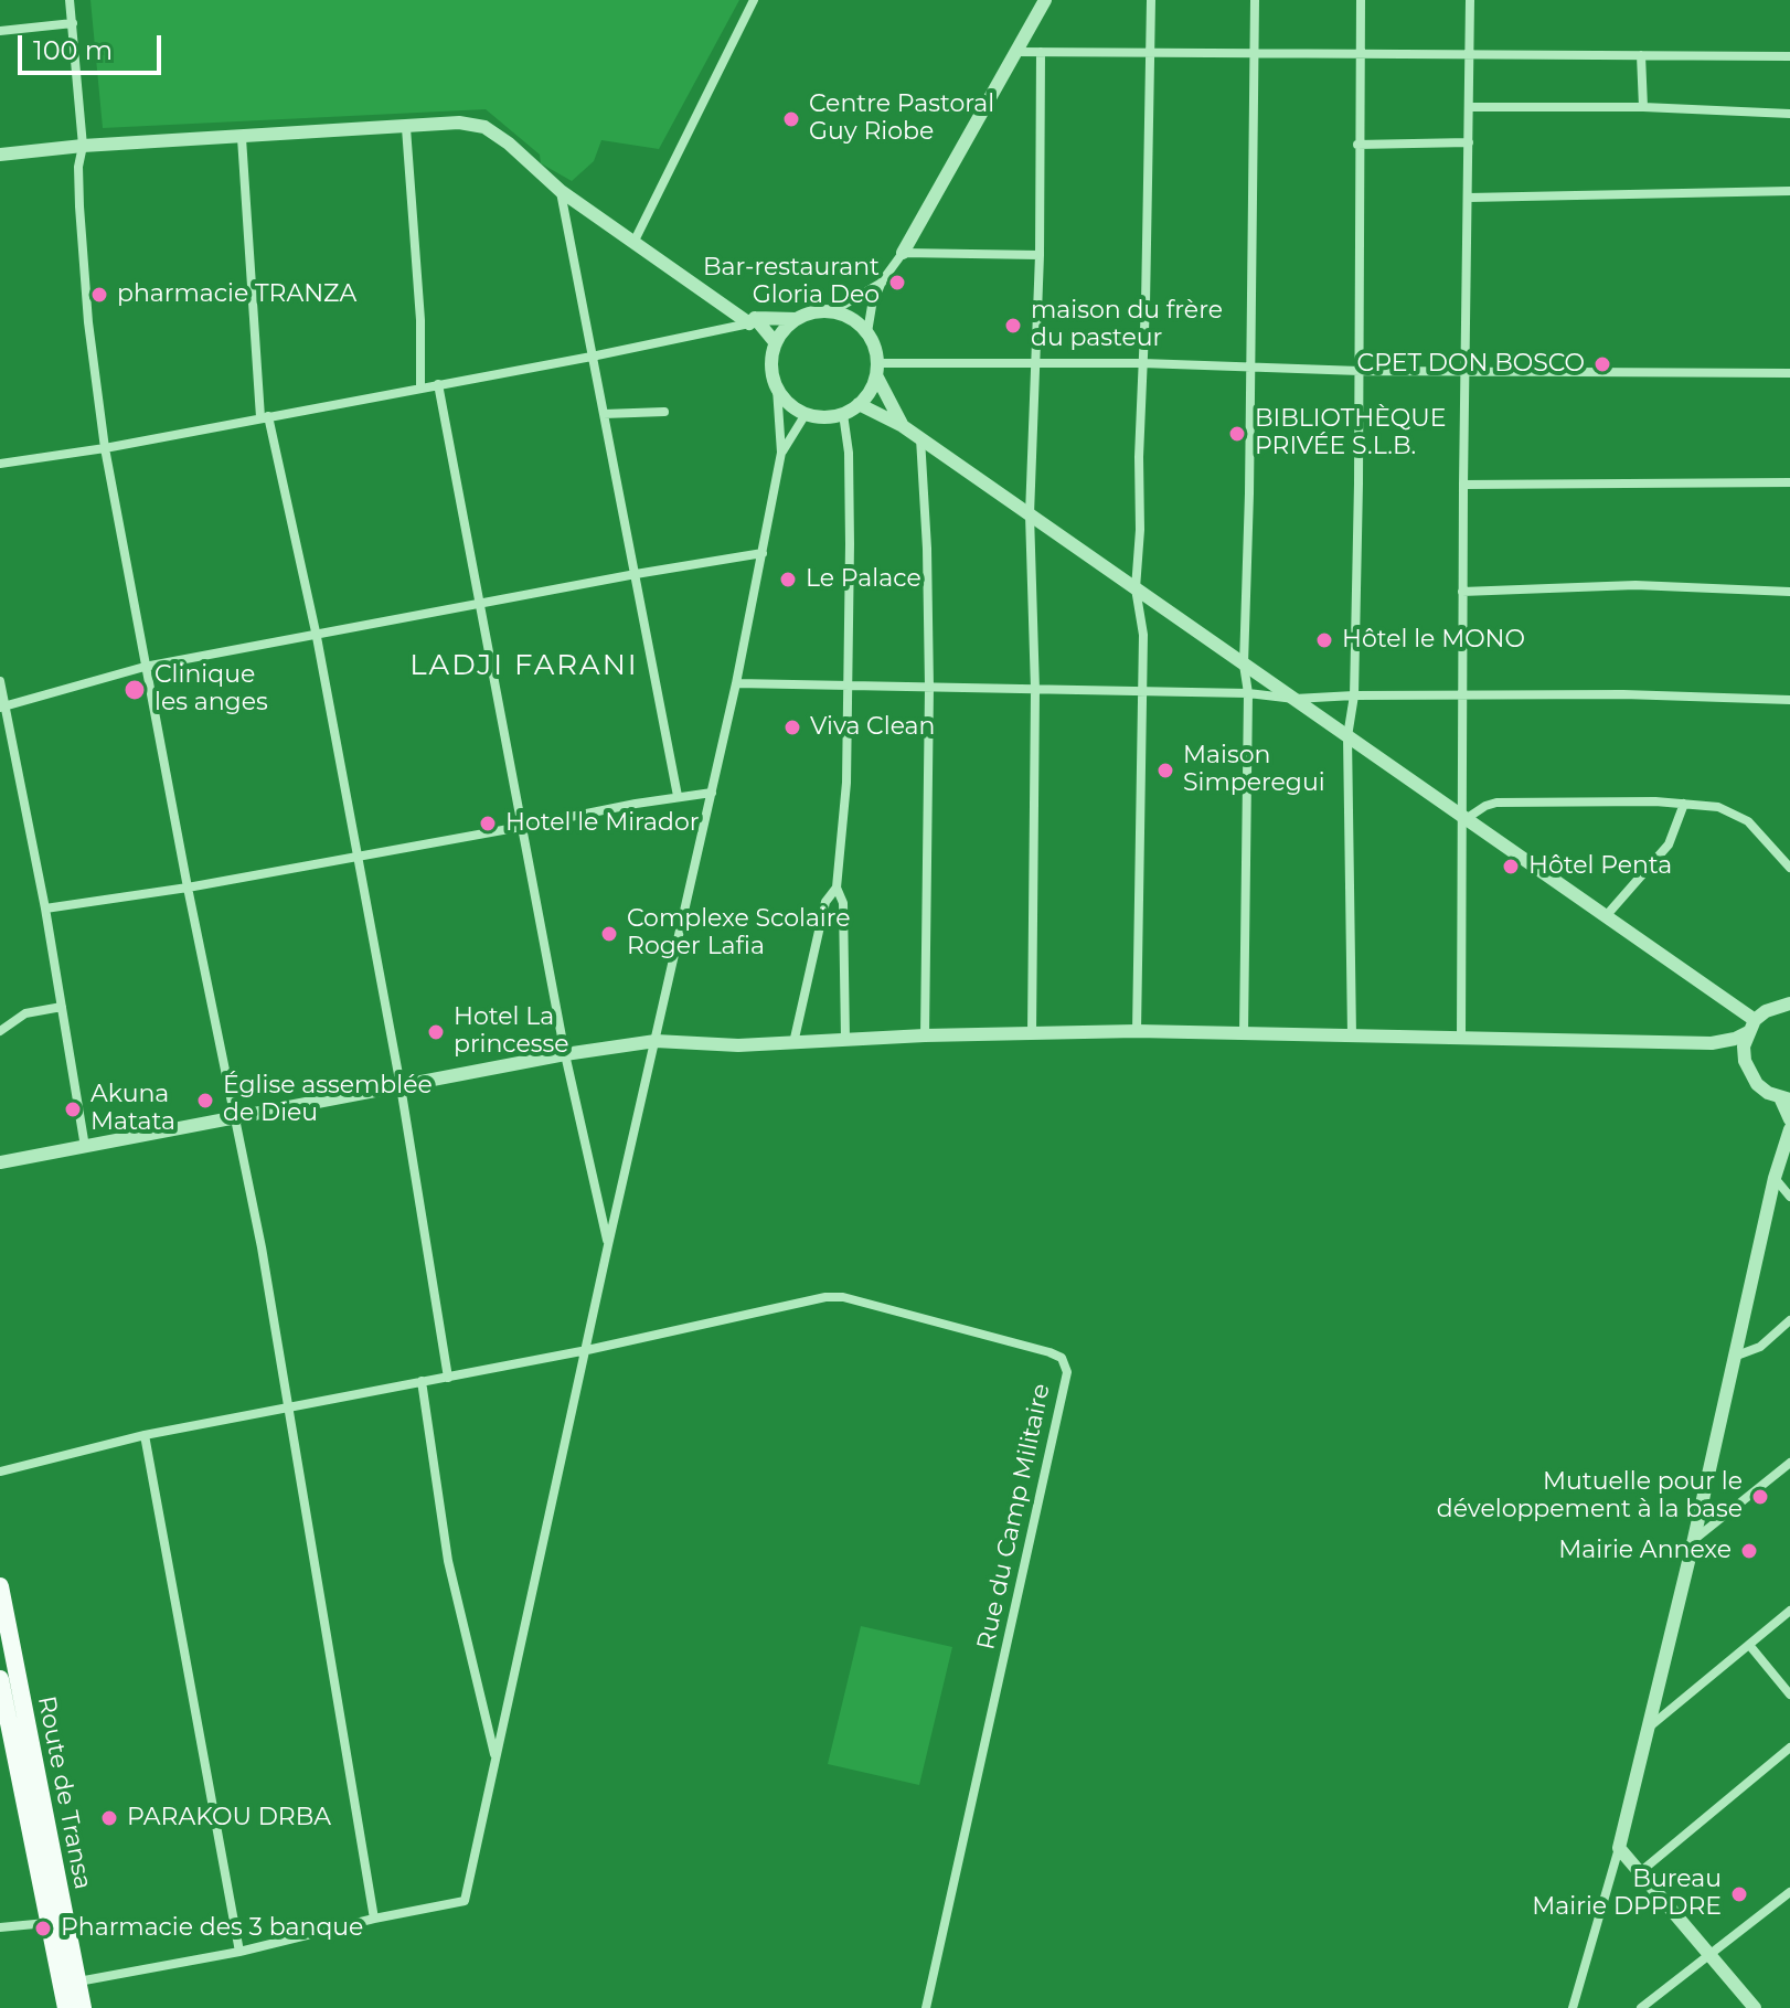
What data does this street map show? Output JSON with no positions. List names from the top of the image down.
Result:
{
  "streets": {
    "main road": ["Route de Transa"],
    "street": ["Rue du Camp Militaire"]
  },
  "districts": ["LADJI FARANI"],
  "places": [
    "Centre Pastoral Guy Riobe",
    "Bar-restaurant Gloria Deo",
    "pharmacie TRANZA",
    "maison du frère du pasteur",
    "CPET DON BOSCO",
    "BIBLIOTHÈQUE PRIVÉE S.L.B.",
    "Le Palace",
    "Hôtel le MONO",
    "Clinique les anges",
    "Viva Clean",
    "Maison Simperegui",
    "Hotel le Mirador",
    "Hôtel Penta",
    "Complexe Scolaire Roger Lafia",
    "Hotel La princesse",
    "Église assemblée de Dieu",
    "Akuna Matata",
    "Mutuelle pour le développement à la base",
    "Mairie Annexe",
    "PARAKOU DRBA",
    "Bureau Mairie DPPDRE",
    "Pharmacie des 3 banque"
  ],
  "scale_bar": "100 m"
}
